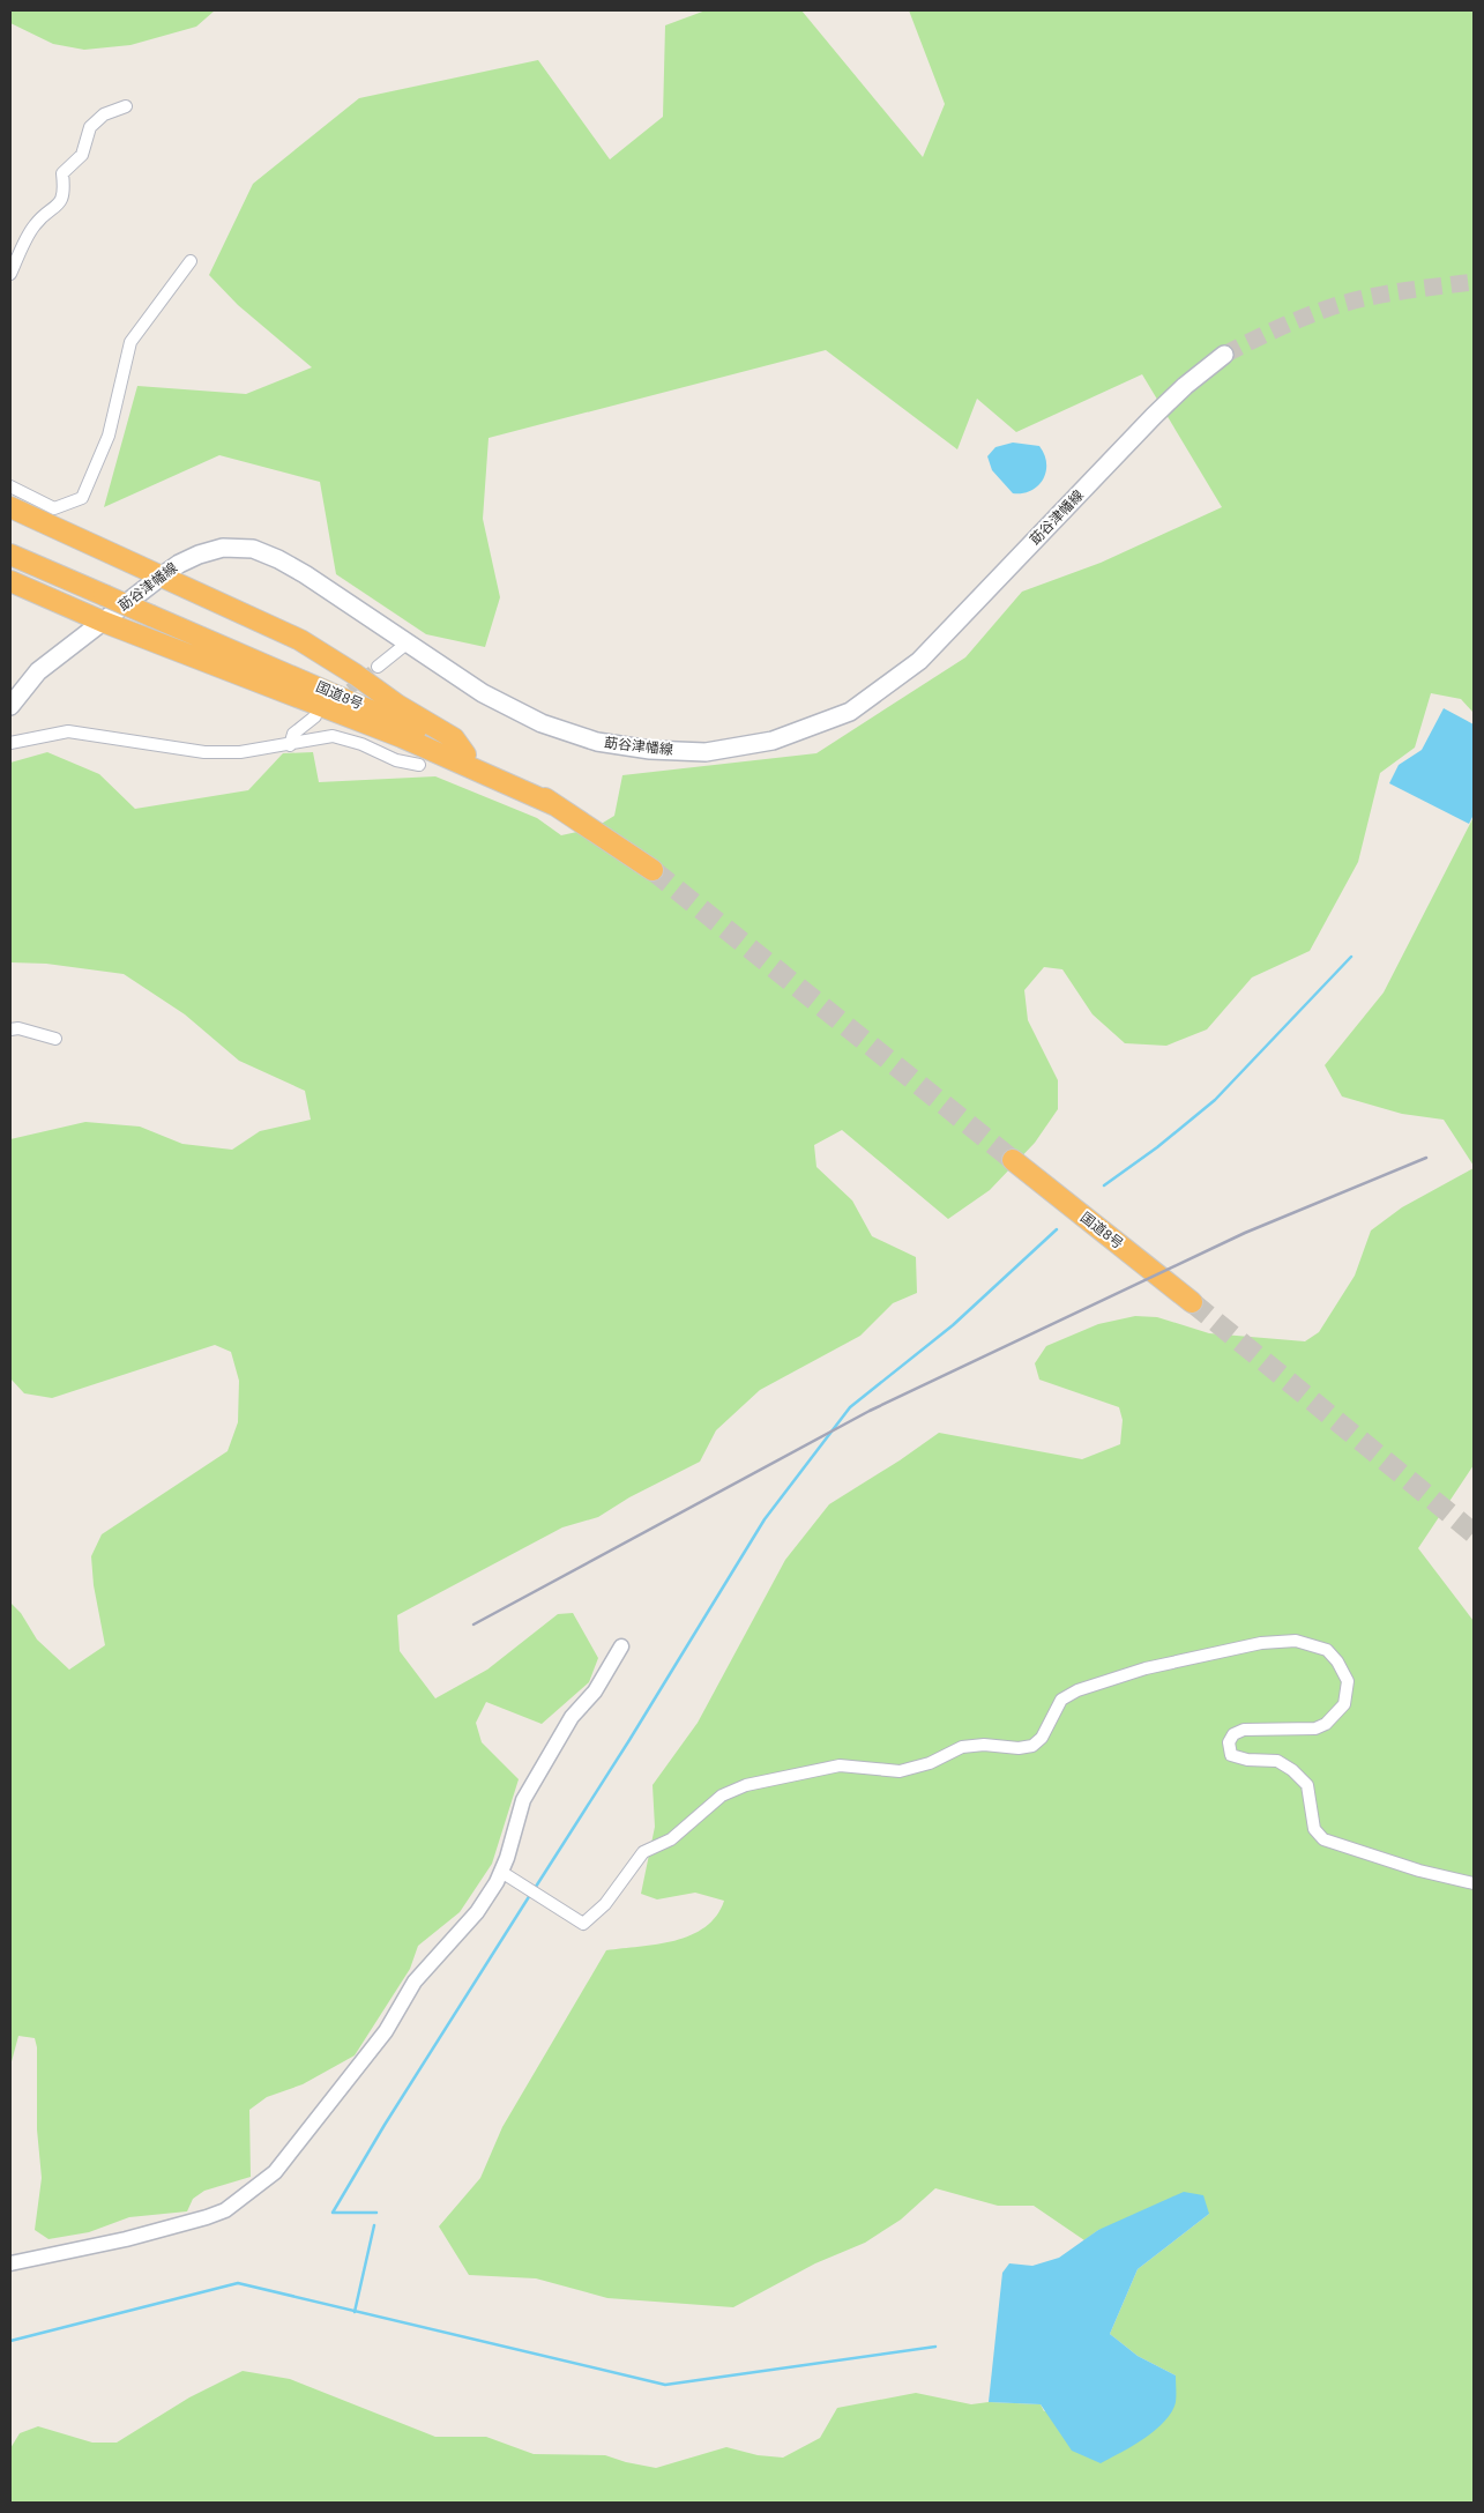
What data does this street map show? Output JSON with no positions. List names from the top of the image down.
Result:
{
  "streets": {
    "highway": ["国道8号"],
    "main road": ["莇谷津幡線"]
  }
}
